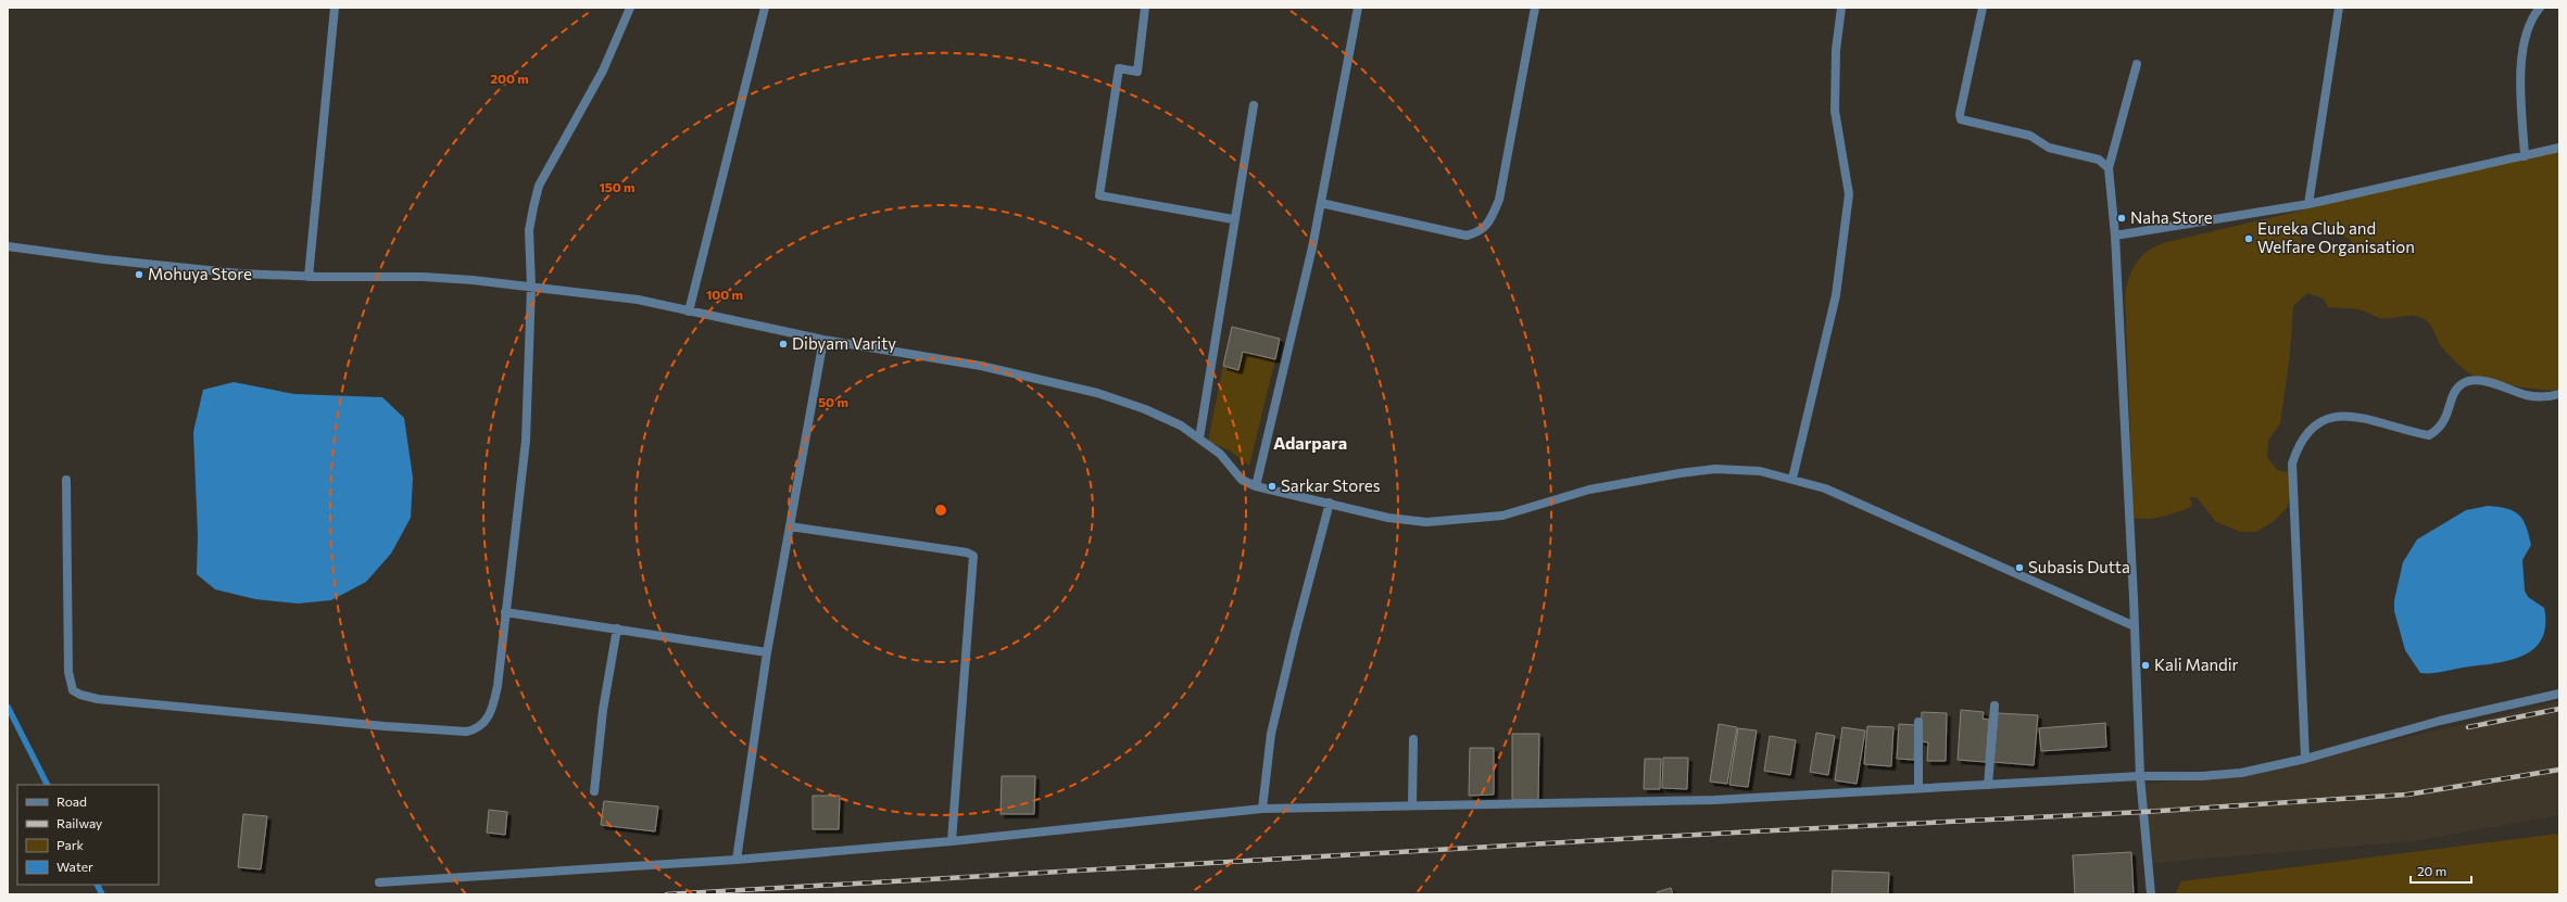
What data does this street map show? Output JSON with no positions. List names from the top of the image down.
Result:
{
  "districts": ["Adarpara"],
  "places": [
    "Naha Store",
    "Eureka Club and Welfare Organisation",
    "Mohuya Store",
    "Dibyam Varity",
    "Sarkar Stores",
    "Subasis Dutta",
    "Kali Mandir"
  ],
  "legend": [
    "Road",
    "Railway",
    "Park",
    "Water"
  ],
  "scale_bar": "20 m",
  "rings": [
    "200 m",
    "150 m",
    "100 m",
    "50 m"
  ]
}
